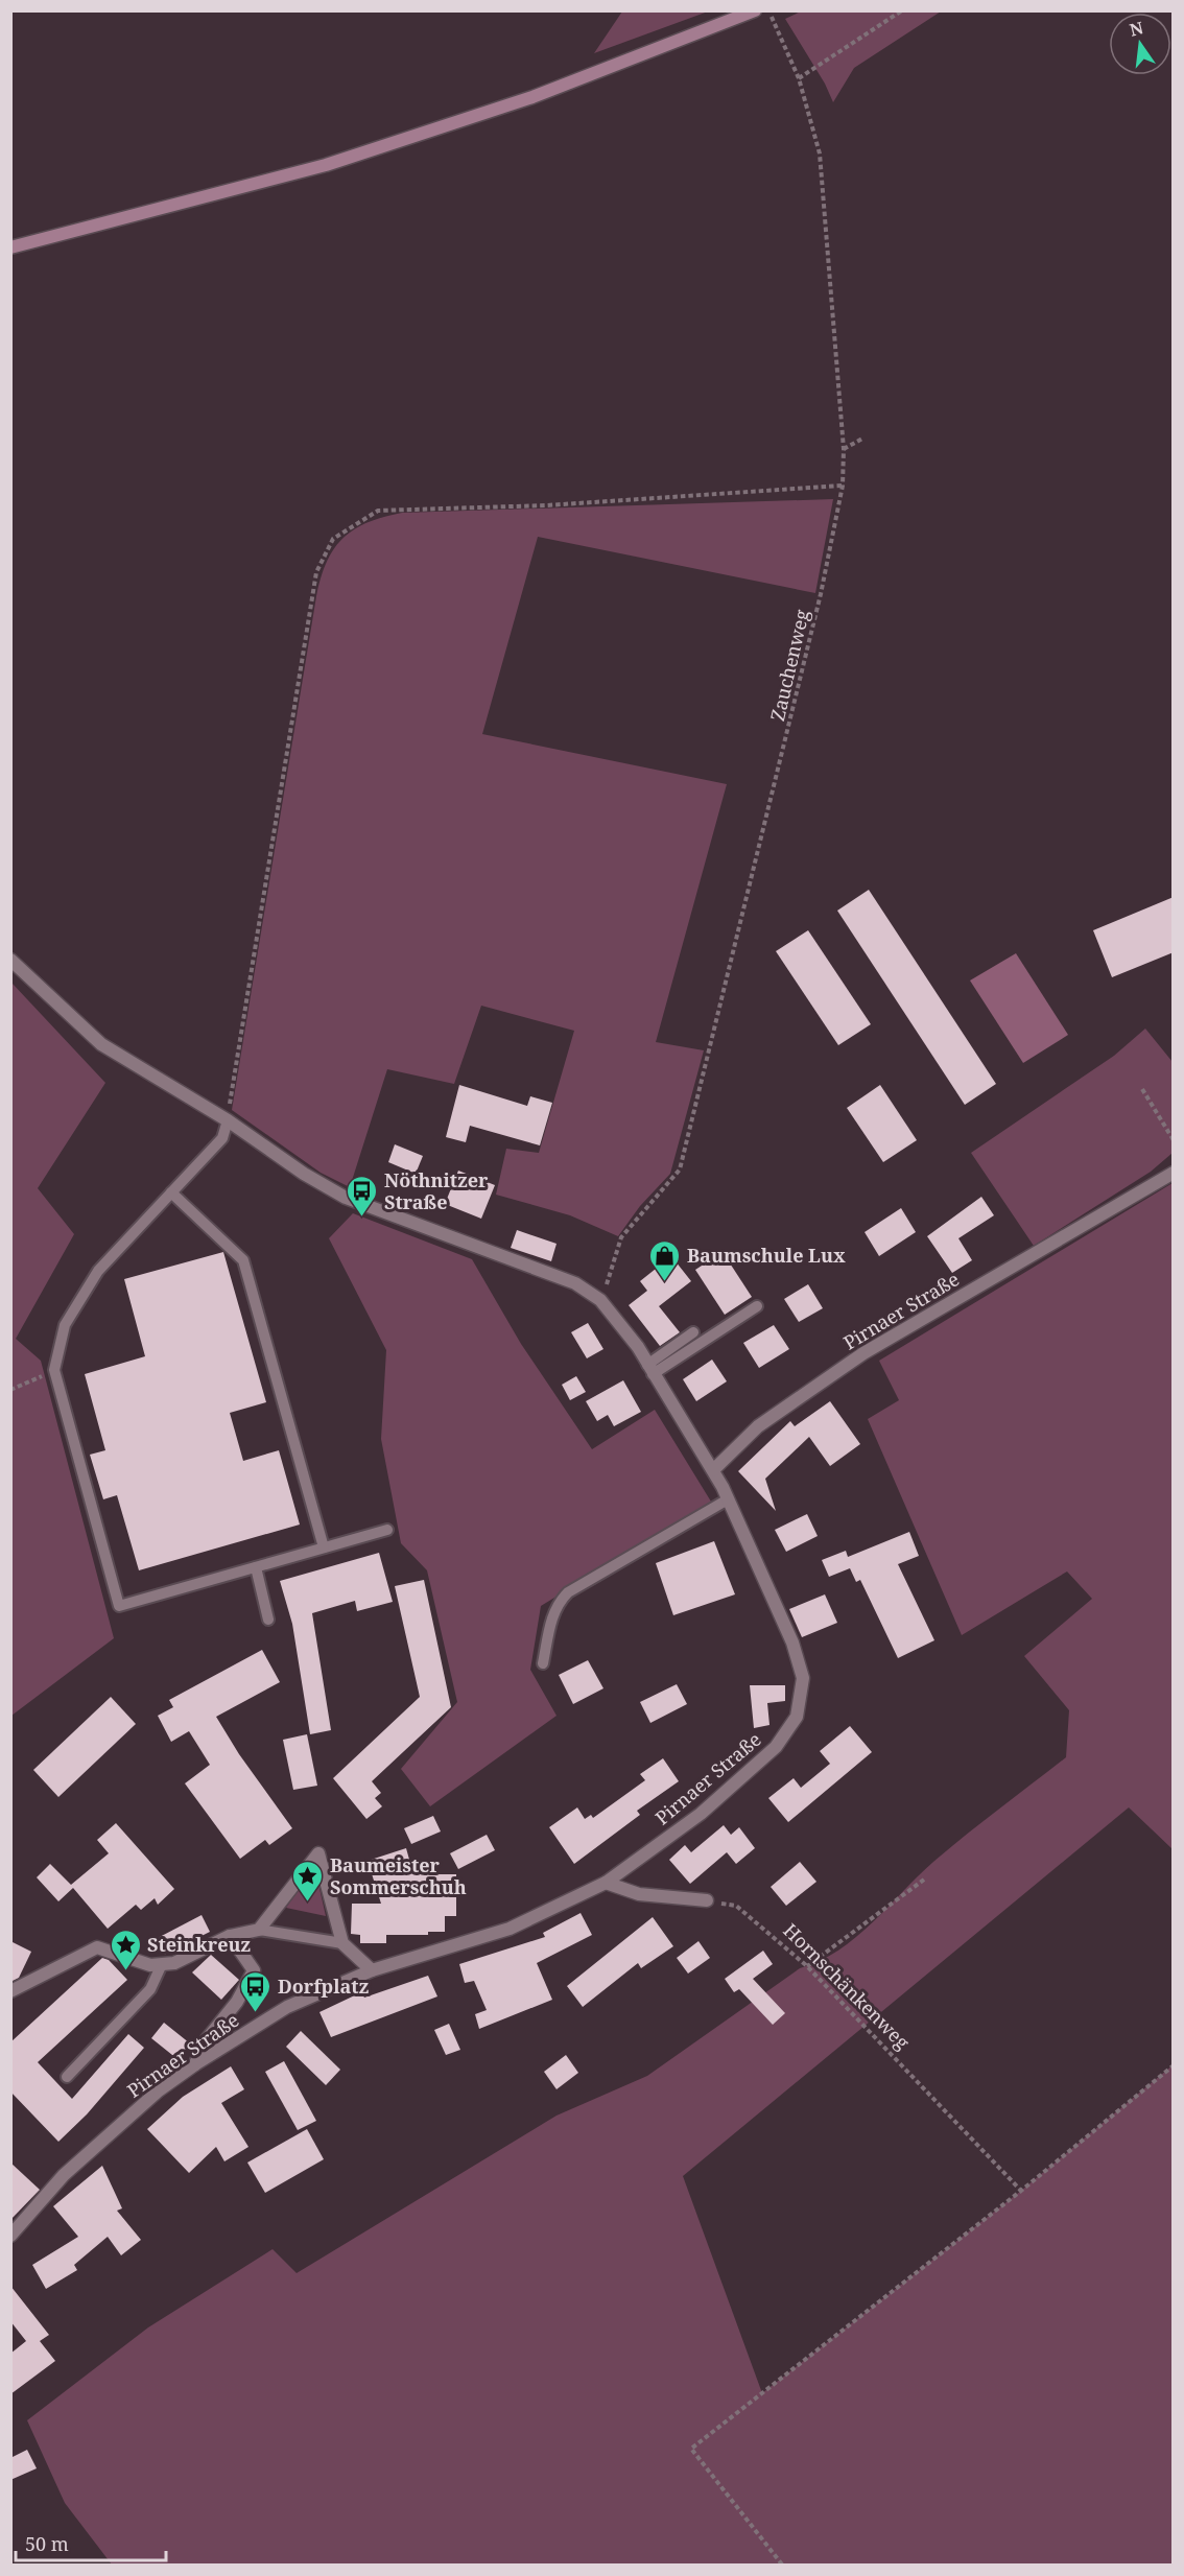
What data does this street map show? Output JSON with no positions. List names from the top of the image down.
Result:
{
  "streets": {
    "street": ["Pirnaer Straße"],
    "path": ["Zauchenweg", "Hornschänkenweg"]
  },
  "places": {
    "bus stop": ["Nöthnitzer Straße", "Dorfplatz"],
    "shop": ["Baumschule Lux"],
    "place": ["Baumeister Sommerschuh", "Steinkreuz"]
  },
  "scale_bar": "50 m",
  "north": "top"
}
